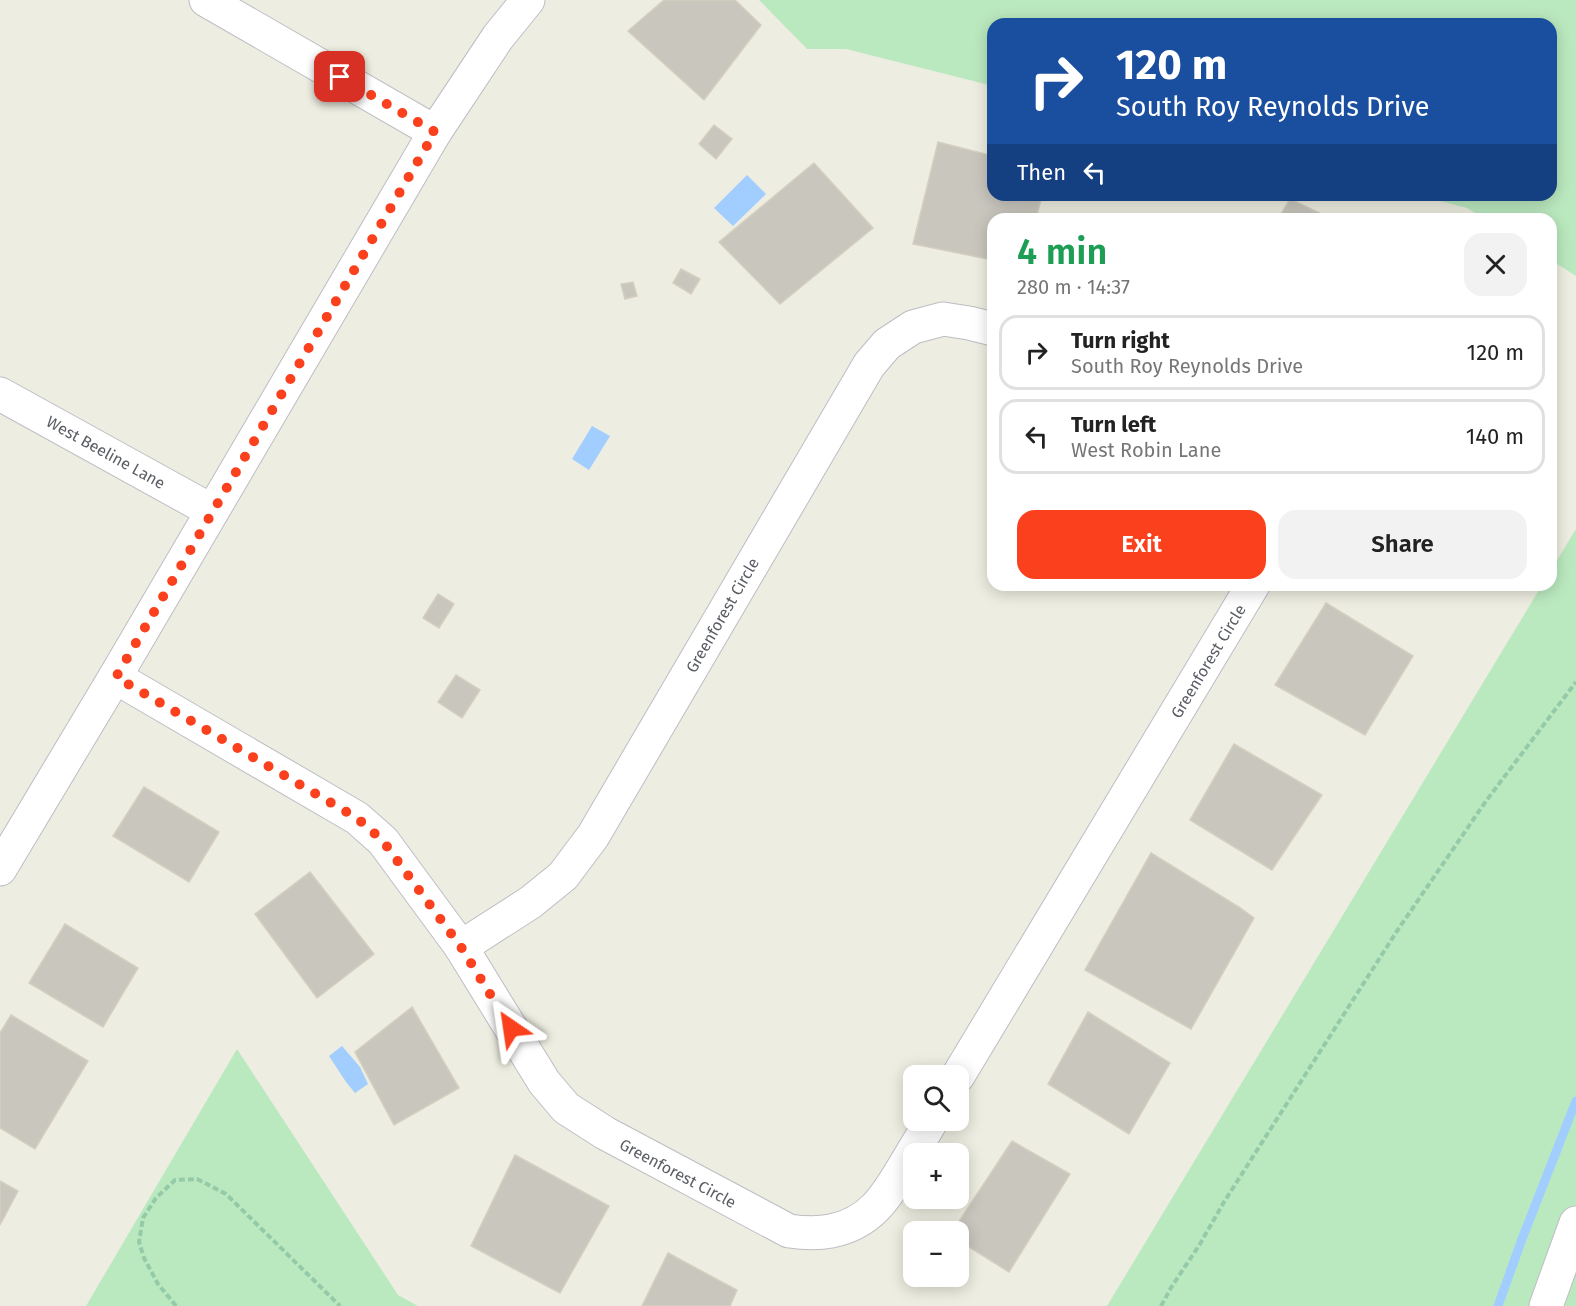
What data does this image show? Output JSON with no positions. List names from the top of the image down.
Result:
{
  "streets": {
    "street": ["West Beeline Lane", "Greenforest Circle"]
  },
  "page": {
    "turn": ["120 m", "South Roy Reynolds Drive"],
    "then": "Then",
    "heading": ["4 min", "280 m · 14:37"],
    "list": [
      {
        "name": "Turn right",
        "note": "South Roy Reynolds Drive",
        "value": "120 m"
      },
      {
        "name": "Turn left",
        "note": "West Robin Lane",
        "value": "140 m"
      }
    ],
    "buttons": ["Exit", "Share"],
    "map_buttons": ["+", "−"]
  }
}
